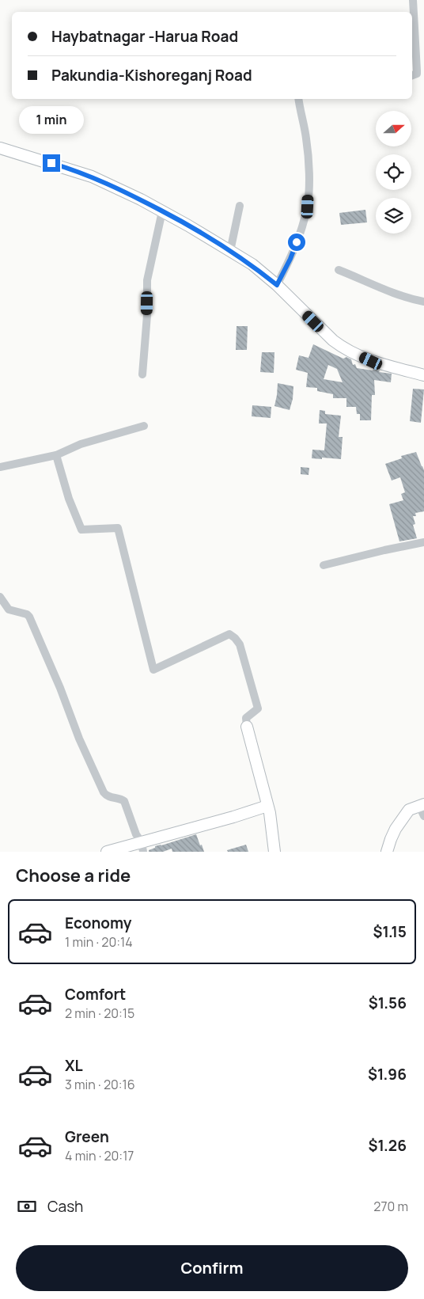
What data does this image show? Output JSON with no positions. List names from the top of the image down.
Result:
{
  "north": "right",
  "page": {
    "banner": ["Haybatnagar -Harua Road", "Pakundia-Kishoreganj Road"],
    "bubble": "1 min",
    "heading": "Choose a ride",
    "list": [
      {
        "name": "Economy",
        "note": "1 min · 20:14",
        "value": "$1.15"
      },
      {
        "name": "Comfort",
        "note": "2 min · 20:15",
        "value": "$1.56"
      },
      {
        "name": "XL",
        "note": "3 min · 20:16",
        "value": "$1.96"
      },
      {
        "name": "Green",
        "note": "4 min · 20:17",
        "value": "$1.26"
      }
    ],
    "pay": ["Cash", "270 m"],
    "buttons": "Confirm"
  }
}
